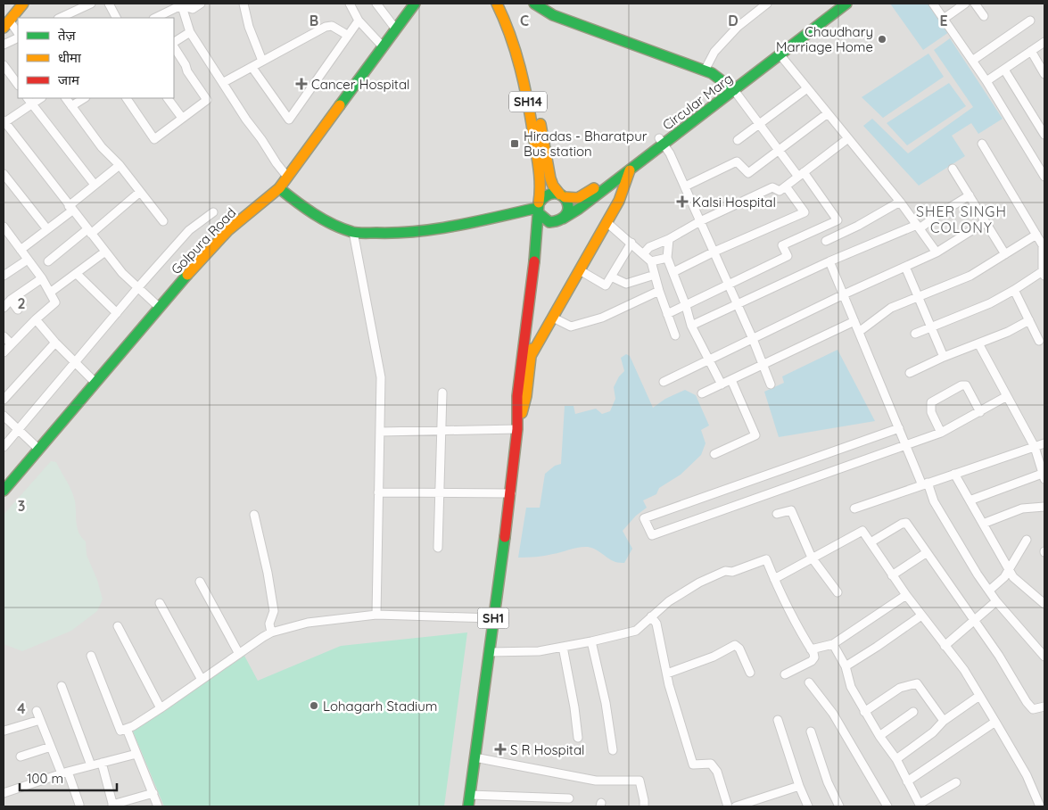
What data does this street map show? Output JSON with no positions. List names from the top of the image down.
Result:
{
  "streets": {
    "main road": [
      "SH14",
      "Circular Marg",
      "Golpura Road",
      "SH1"
    ]
  },
  "crossings": [
    ["SH14", "Circular Marg"],
    ["SH14", "SH1"],
    ["Circular Marg", "SH1"]
  ],
  "districts": ["SHER SINGH COLONY"],
  "places": {
    "other": ["Chaudhary Marriage Home", "Lohagarh Stadium"],
    "health": ["Cancer Hospital", "Kalsi Hospital", "S R Hospital"],
    "transit": ["Hiradas - Bharatpur Bus station"]
  },
  "legend": ["तेज़", "धीमा", "जाम"],
  "scale_bar": "100 m",
  "grid": {
    "columns": [
      "B",
      "C",
      "D",
      "E"
    ],
    "rows": ["2", "3", "4"]
  }
}
